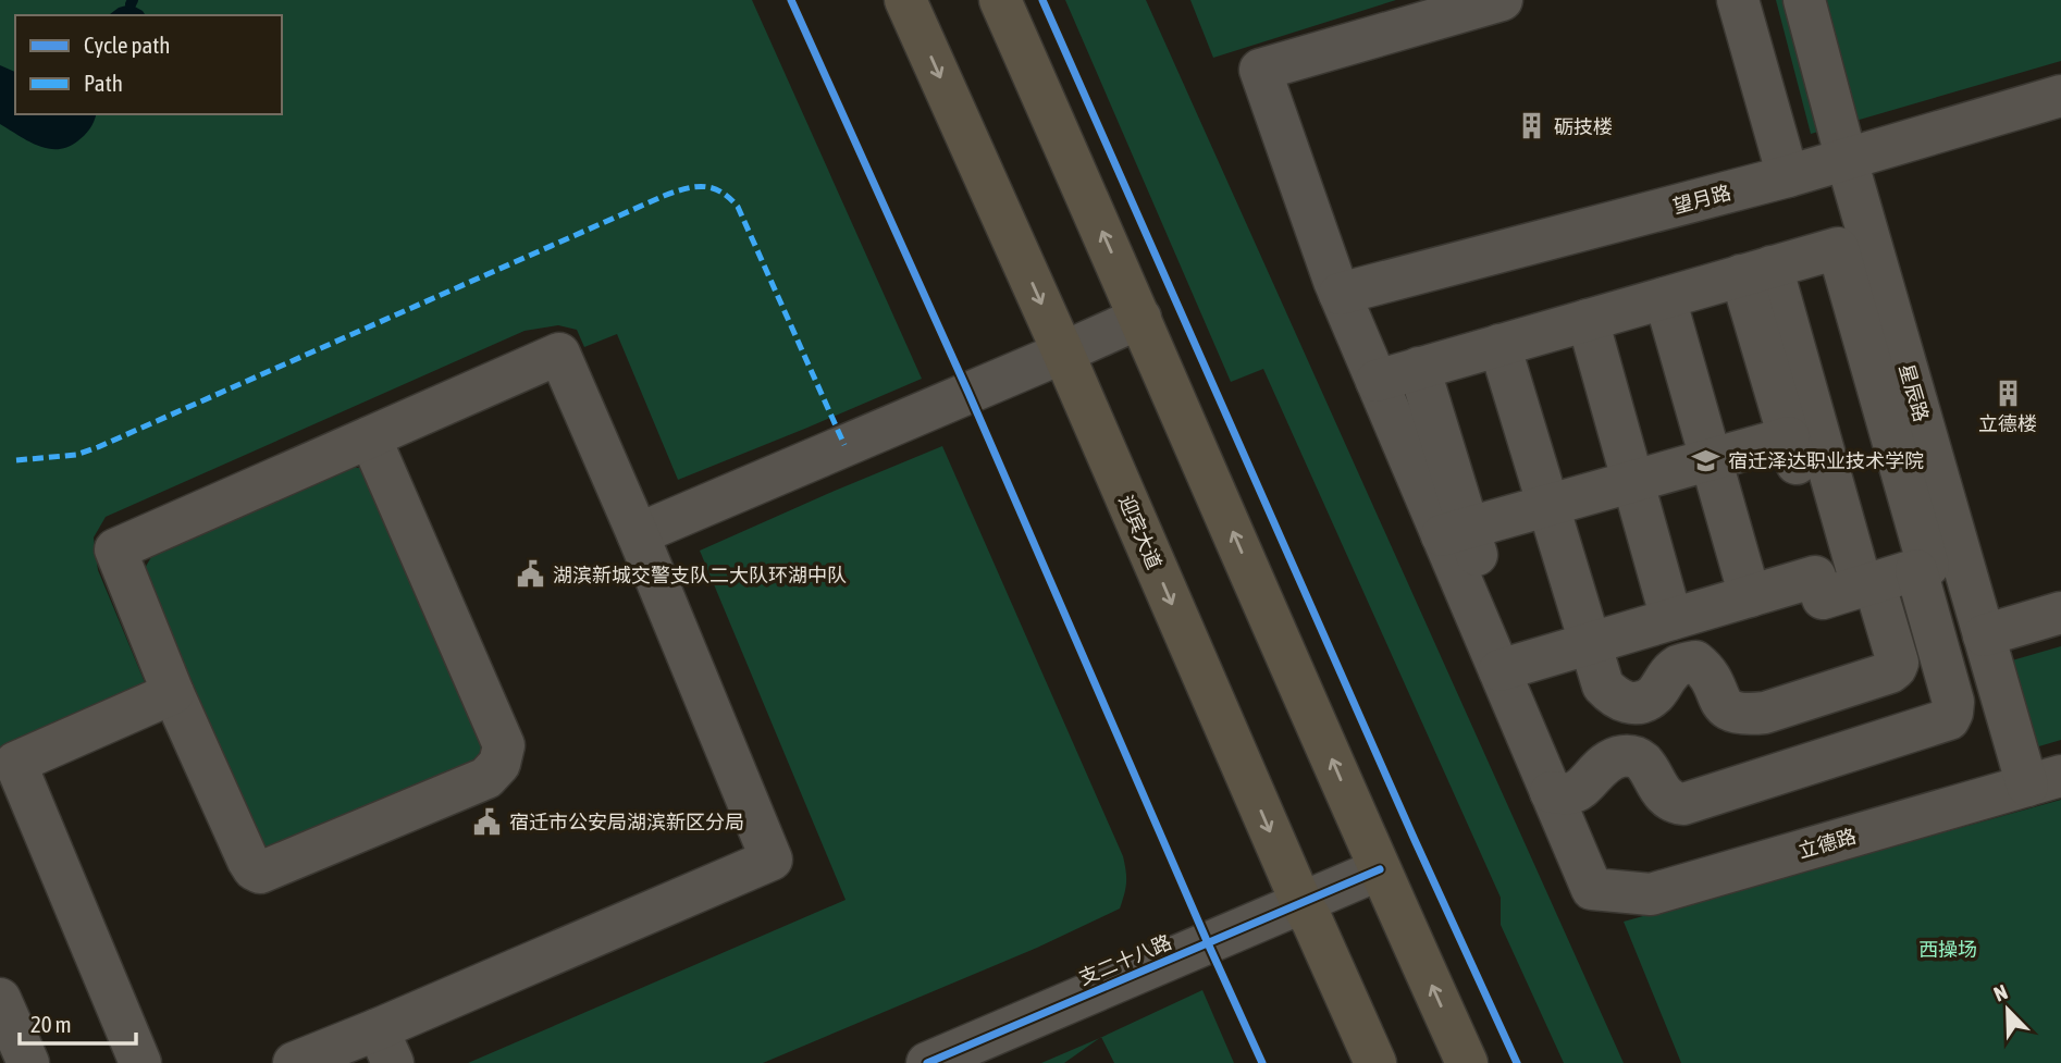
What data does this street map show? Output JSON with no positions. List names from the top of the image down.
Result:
{
  "streets": {
    "highway": ["迎宾大道"],
    "street": [
      "望月路",
      "星辰路",
      "立德路",
      "支二十八路"
    ]
  },
  "crossings": [
    ["望月路", "星辰路"],
    ["星辰路", "立德路"],
    ["迎宾大道", "支二十八路"]
  ],
  "parks": ["西操场"],
  "places": {
    "building": ["砺技楼", "立德楼"],
    "school or university": ["宿迁泽达职业技术学院"],
    "public building": ["湖滨新城交警支队二大队环湖中队", "宿迁市公安局湖滨新区分局"]
  },
  "legend": ["Cycle path", "Path"],
  "scale_bar": "20 m",
  "north": "top left"
}
